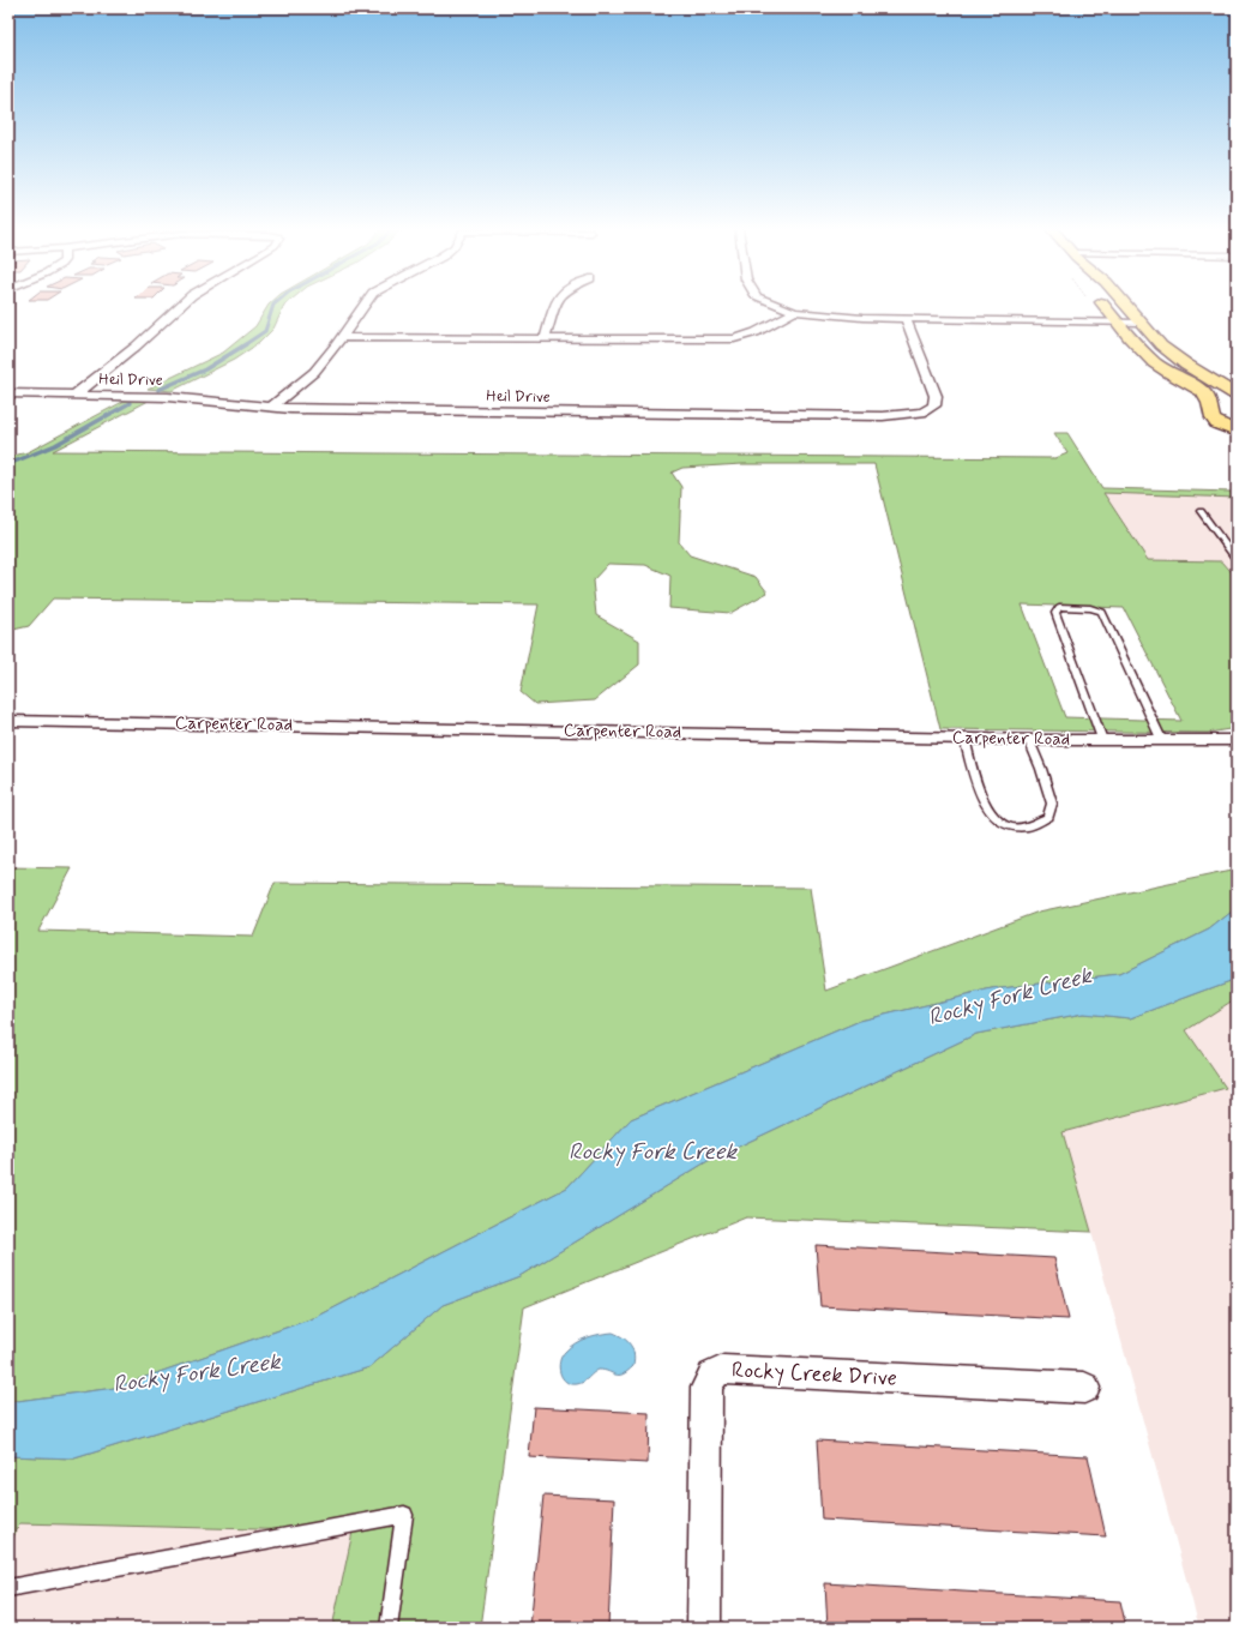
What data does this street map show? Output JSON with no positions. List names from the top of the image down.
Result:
{
  "streets": {
    "street": ["Heil Drive", "Carpenter Road", "Rocky Creek Drive"]
  },
  "water": ["Rocky Fork Creek"]
}
